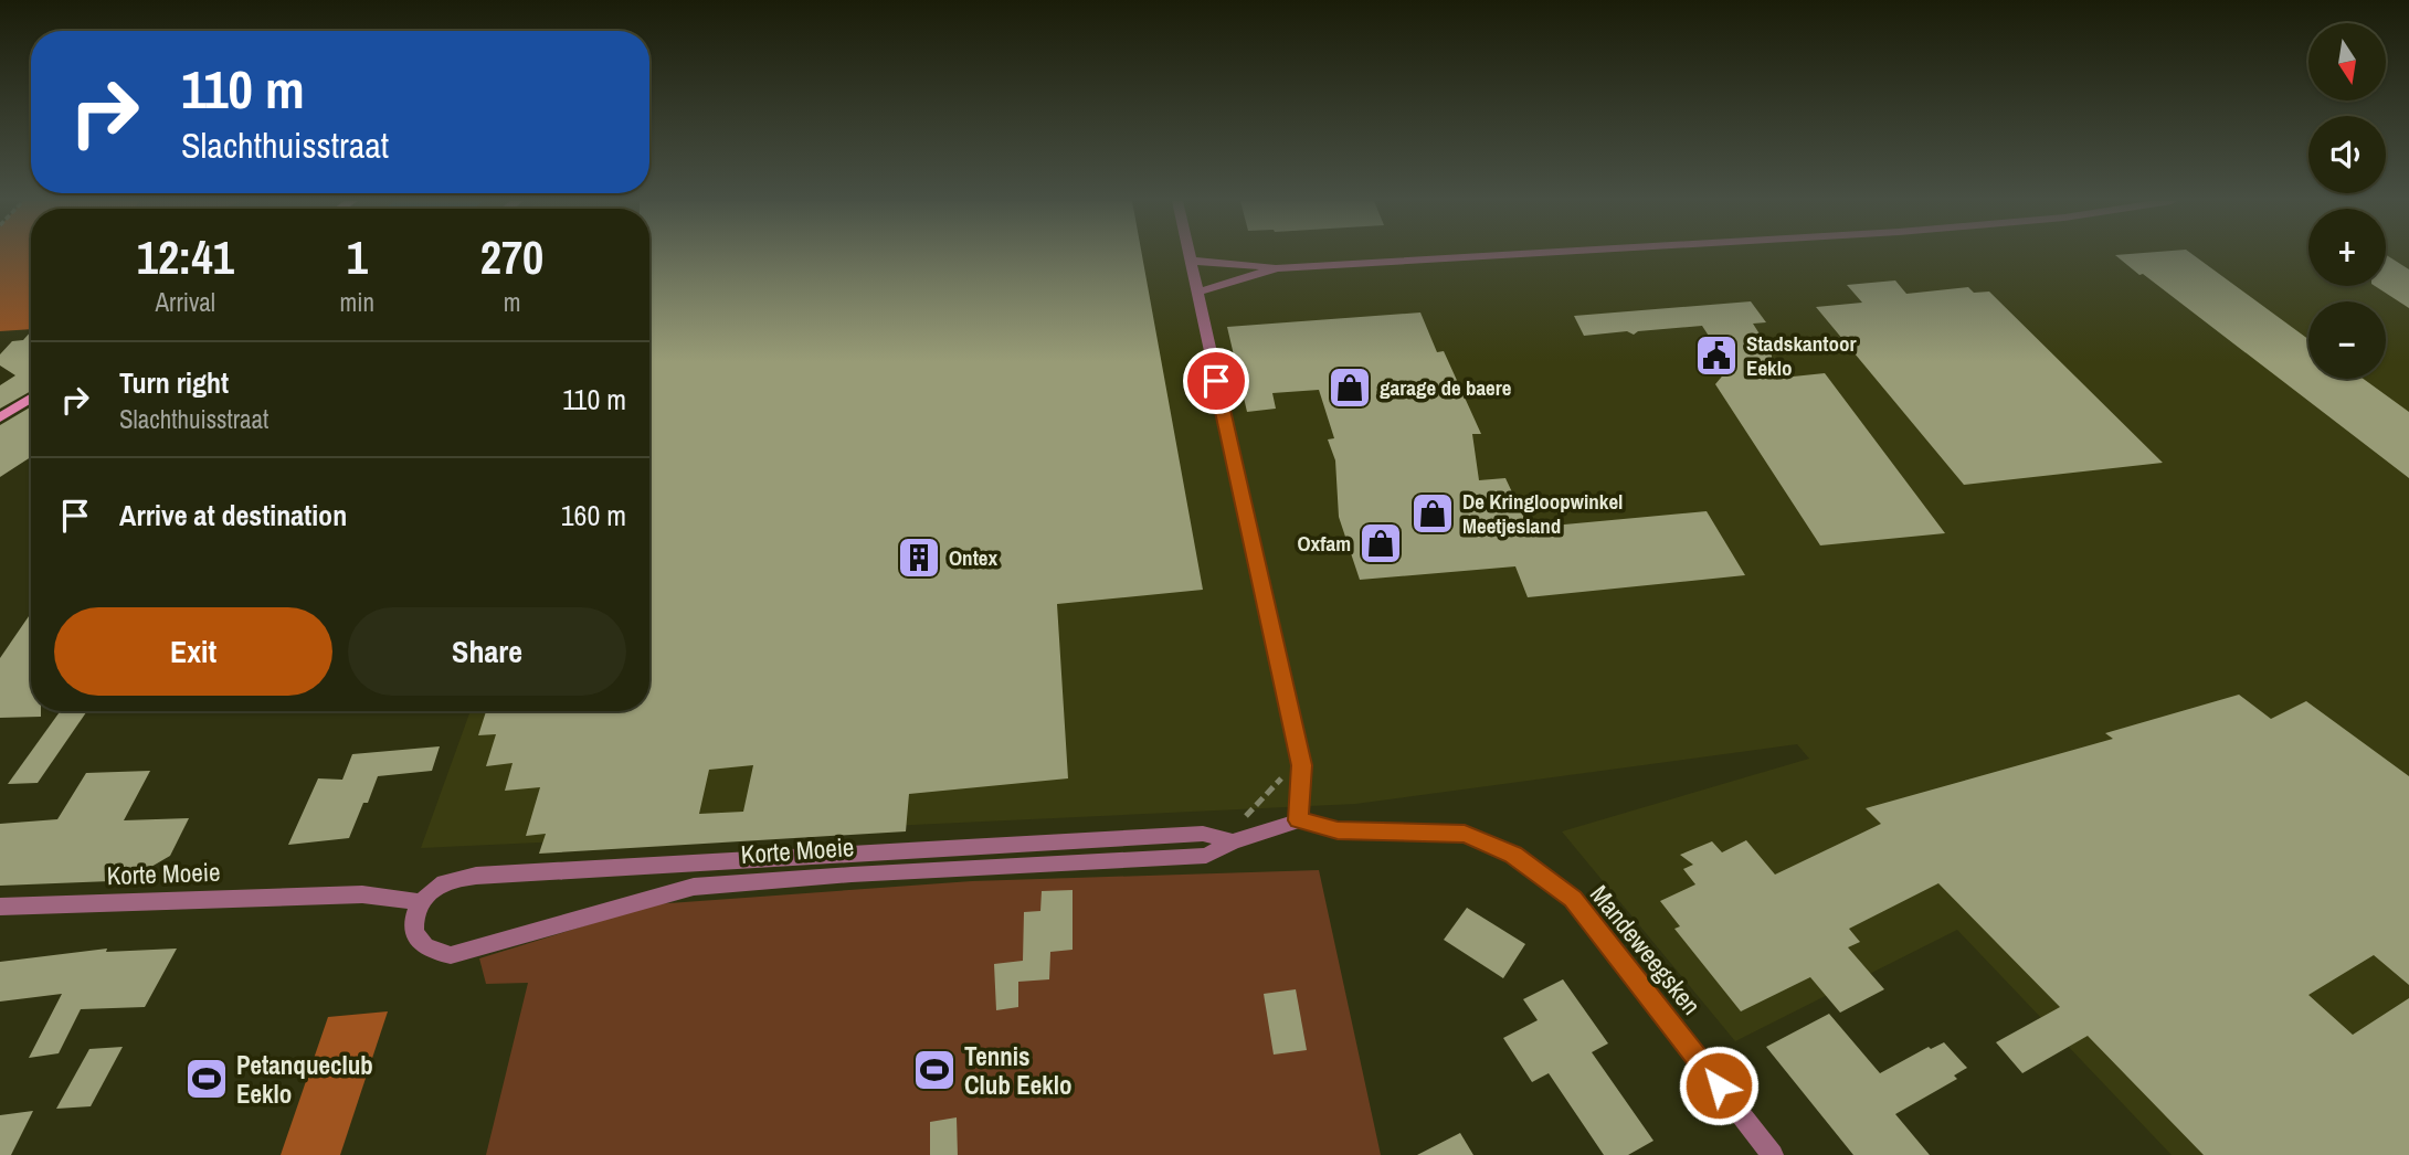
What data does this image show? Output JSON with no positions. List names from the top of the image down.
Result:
{
  "streets": {
    "street": ["Korte Moeie", "Mandeweegsken"]
  },
  "crossings": [
    ["Korte Moeie", "Mandeweegsken"]
  ],
  "places": {
    "public building": ["Stadskantoor Eeklo"],
    "shop": ["garage de baere", "De Kringloopwinkel Meetjesland", "Oxfam"],
    "building": ["Ontex"],
    "sports": ["Tennis Club Eeklo", "Petanqueclub Eeklo"]
  },
  "north": "bottom",
  "page": {
    "map_buttons": ["+", "−"],
    "turn": ["110 m", "Slachthuisstraat"],
    "eta": [
      "12:41",
      "Arrival",
      "1",
      "min",
      "270",
      "m"
    ],
    "list": [
      {
        "name": "Turn right",
        "note": "Slachthuisstraat",
        "value": "110 m"
      },
      {
        "name": "Arrive at destination",
        "value": "160 m"
      }
    ],
    "buttons": ["Exit", "Share"]
  }
}
